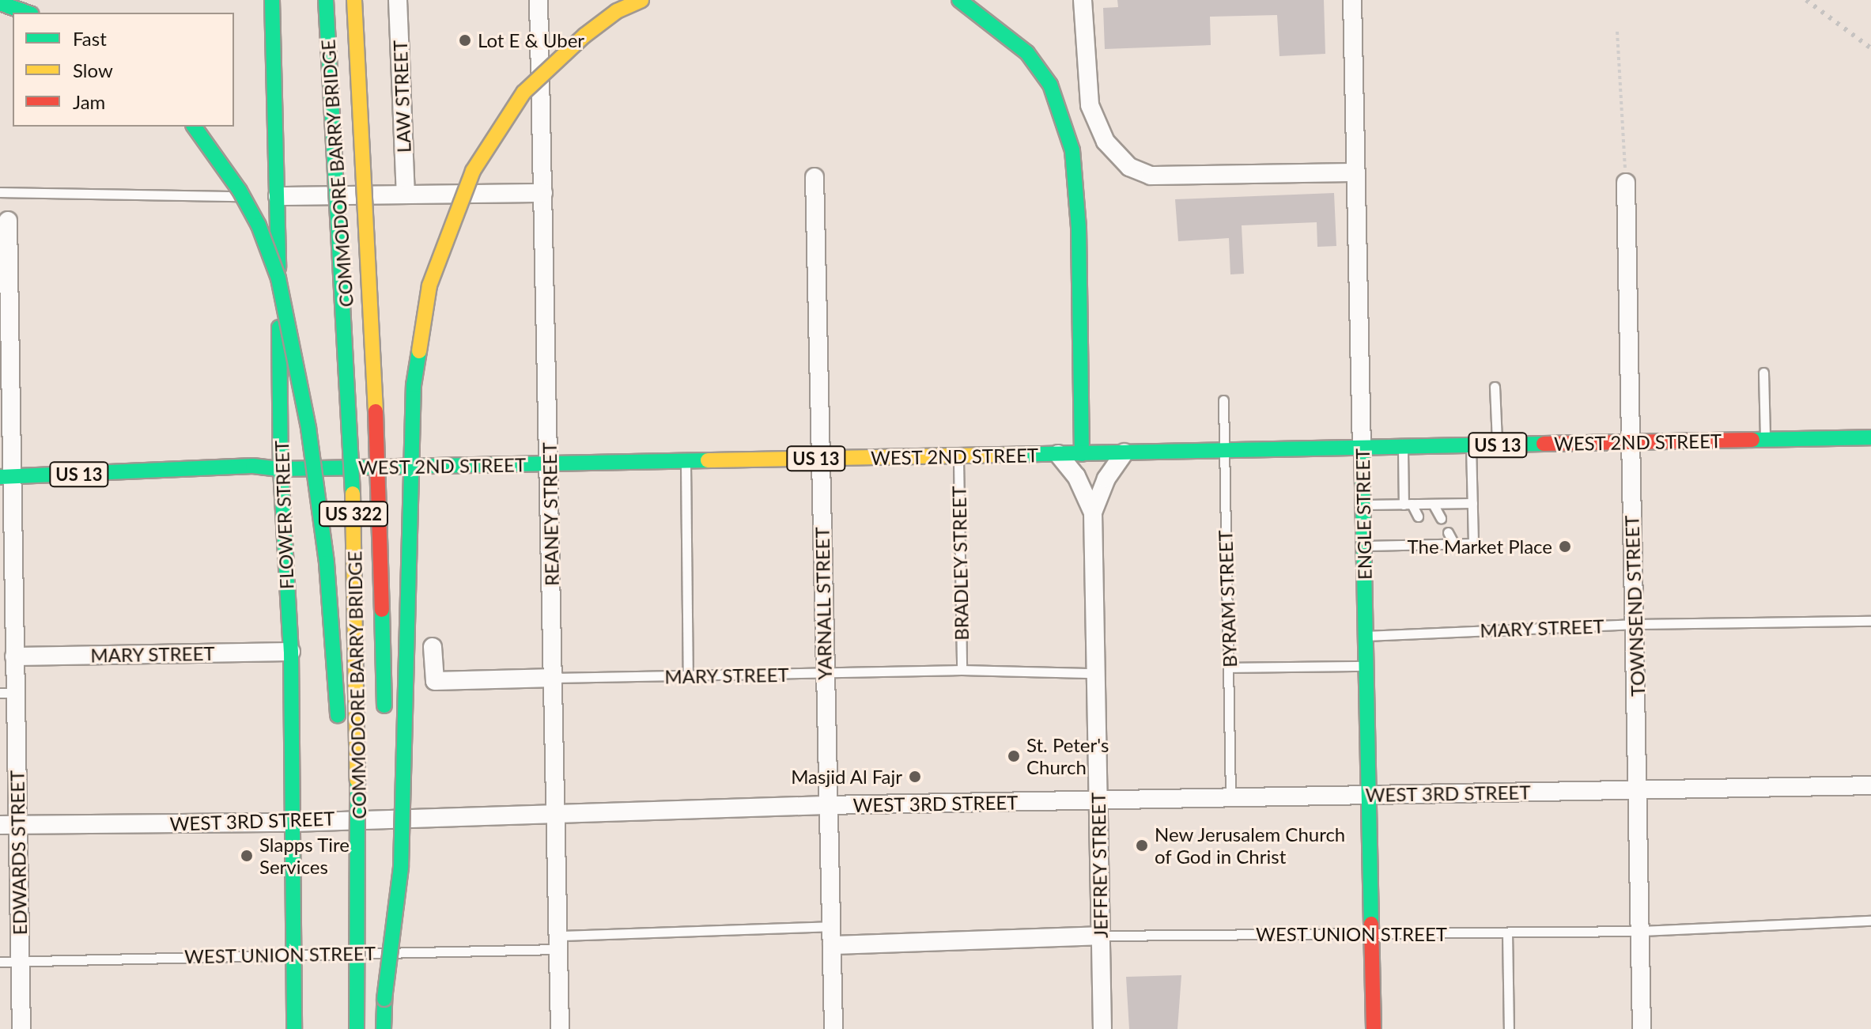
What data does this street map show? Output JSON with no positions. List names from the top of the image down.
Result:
{
  "streets": {
    "main road": [
      "COMMODORE BARRY BRIDGE",
      "WEST 2ND STREET",
      "US 13",
      "US 322",
      "ENGLE STREET",
      "FLOWER STREET"
    ],
    "street": [
      "LAW STREET",
      "REANEY STREET",
      "YARNALL STREET",
      "TOWNSEND STREET",
      "MARY STREET",
      "WEST 3RD STREET",
      "EDWARDS STREET",
      "JEFFREY STREET",
      "WEST UNION STREET"
    ],
    "lane": ["BRADLEY STREET", "BYRAM STREET"]
  },
  "crossings": [
    ["WEST 2ND STREET", "REANEY STREET"],
    ["WEST 2ND STREET", "ENGLE STREET"],
    ["WEST 2ND STREET", "FLOWER STREET"],
    ["WEST 2ND STREET", "BRADLEY STREET"],
    ["WEST 2ND STREET", "BYRAM STREET"],
    ["WEST 2ND STREET", "YARNALL STREET"],
    ["WEST 2ND STREET", "TOWNSEND STREET"],
    ["WEST 2ND STREET", "EDWARDS STREET"],
    ["REANEY STREET", "MARY STREET"],
    ["REANEY STREET", "WEST 3RD STREET"],
    ["REANEY STREET", "WEST UNION STREET"],
    ["ENGLE STREET", "MARY STREET"],
    ["ENGLE STREET", "WEST 3RD STREET"],
    ["ENGLE STREET", "WEST UNION STREET"],
    ["FLOWER STREET", "MARY STREET"],
    ["FLOWER STREET", "WEST 3RD STREET"],
    ["FLOWER STREET", "WEST UNION STREET"],
    ["BRADLEY STREET", "MARY STREET"],
    ["BYRAM STREET", "WEST 3RD STREET"],
    ["YARNALL STREET", "MARY STREET"],
    ["YARNALL STREET", "WEST 3RD STREET"],
    ["YARNALL STREET", "WEST UNION STREET"],
    ["TOWNSEND STREET", "MARY STREET"],
    ["TOWNSEND STREET", "WEST 3RD STREET"],
    ["TOWNSEND STREET", "WEST UNION STREET"],
    ["MARY STREET", "EDWARDS STREET"],
    ["MARY STREET", "JEFFREY STREET"],
    ["WEST 3RD STREET", "EDWARDS STREET"],
    ["WEST 3RD STREET", "JEFFREY STREET"],
    ["EDWARDS STREET", "WEST UNION STREET"],
    ["JEFFREY STREET", "WEST UNION STREET"]
  ],
  "places": [
    "Lot E & Uber",
    "The Market Place",
    "St. Peter's Church",
    "Masjid Al Fajr",
    "New Jerusalem Church of God in Christ",
    "Slapps Tire Services"
  ],
  "legend": ["Fast", "Slow", "Jam"]
}
